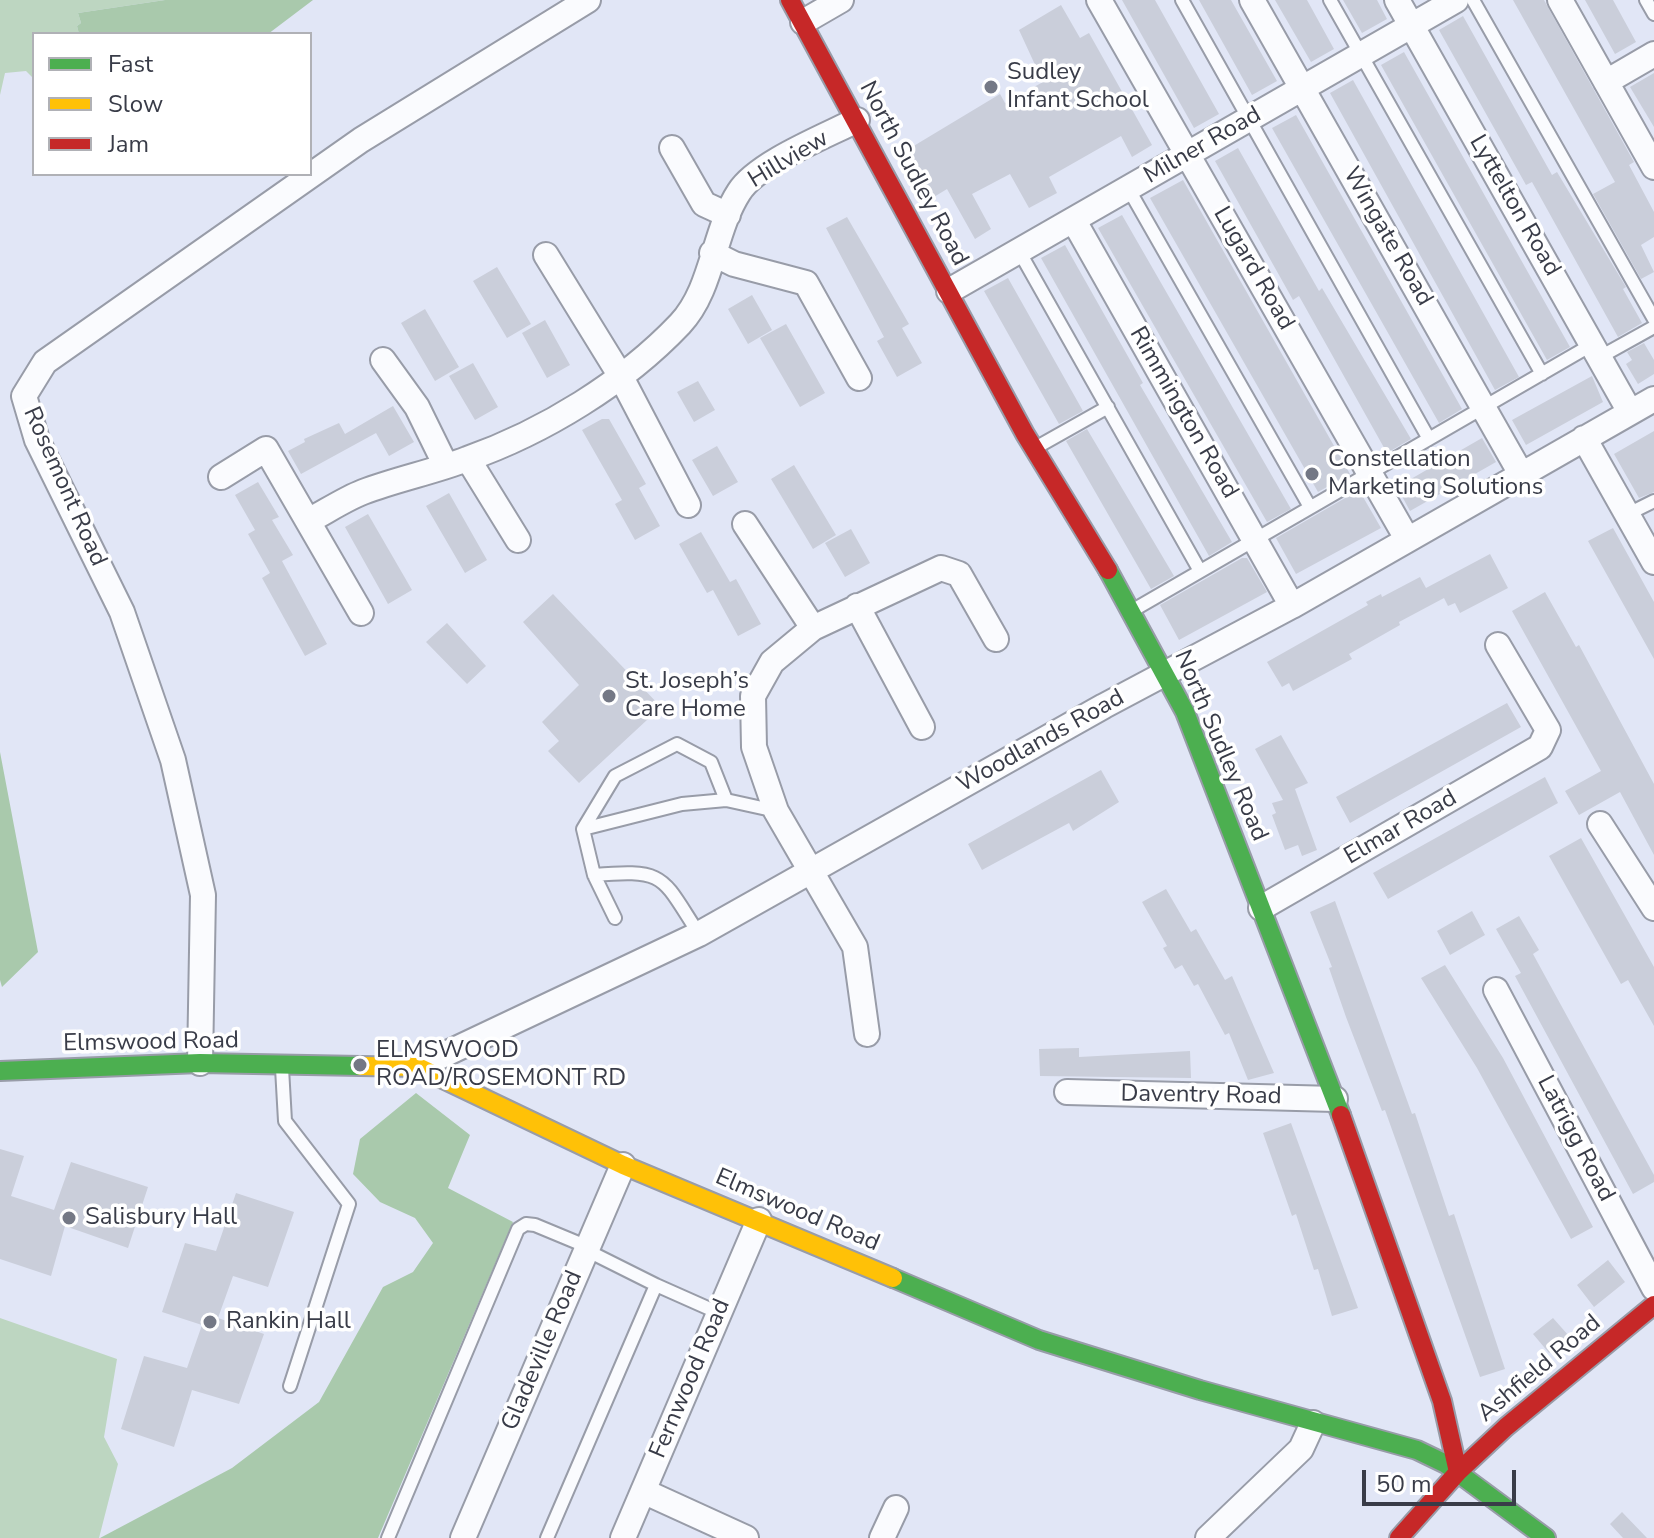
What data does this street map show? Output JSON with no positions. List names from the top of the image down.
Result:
{
  "streets": {
    "street": [
      "Milner Road",
      "Hillview",
      "North Sudley Road",
      "Lyttelton Road",
      "Wingate Road",
      "Lugard Road",
      "Rimmington Road",
      "Rosemont Road",
      "Woodlands Road",
      "Elmar Road",
      "Elmswood Road",
      "Daventry Road",
      "Latrigg Road",
      "Gladeville Road",
      "Ashfield Road",
      "Fernwood Road"
    ]
  },
  "crossings": [
    ["Milner Road", "North Sudley Road"],
    ["Milner Road", "Lyttelton Road"],
    ["Milner Road", "Wingate Road"],
    ["Milner Road", "Lugard Road"],
    ["Milner Road", "Rimmington Road"],
    ["Hillview", "North Sudley Road"],
    ["North Sudley Road", "Woodlands Road"],
    ["North Sudley Road", "Elmar Road"],
    ["North Sudley Road", "Elmswood Road"],
    ["North Sudley Road", "Daventry Road"],
    ["North Sudley Road", "Ashfield Road"],
    ["Lyttelton Road", "Woodlands Road"],
    ["Wingate Road", "Woodlands Road"],
    ["Lugard Road", "Woodlands Road"],
    ["Rimmington Road", "Woodlands Road"],
    ["Rosemont Road", "Elmswood Road"],
    ["Woodlands Road", "Elmswood Road"],
    ["Elmswood Road", "Gladeville Road"],
    ["Elmswood Road", "Ashfield Road"],
    ["Elmswood Road", "Fernwood Road"]
  ],
  "places": [
    "Sudley Infant School",
    "Constellation Marketing Solutions",
    "St. Joseph’s Care Home",
    "ELMSWOOD ROAD/ROSEMONT RD",
    "Salisbury Hall",
    "Rankin Hall"
  ],
  "legend": ["Fast", "Slow", "Jam"],
  "scale_bar": "50 m"
}
